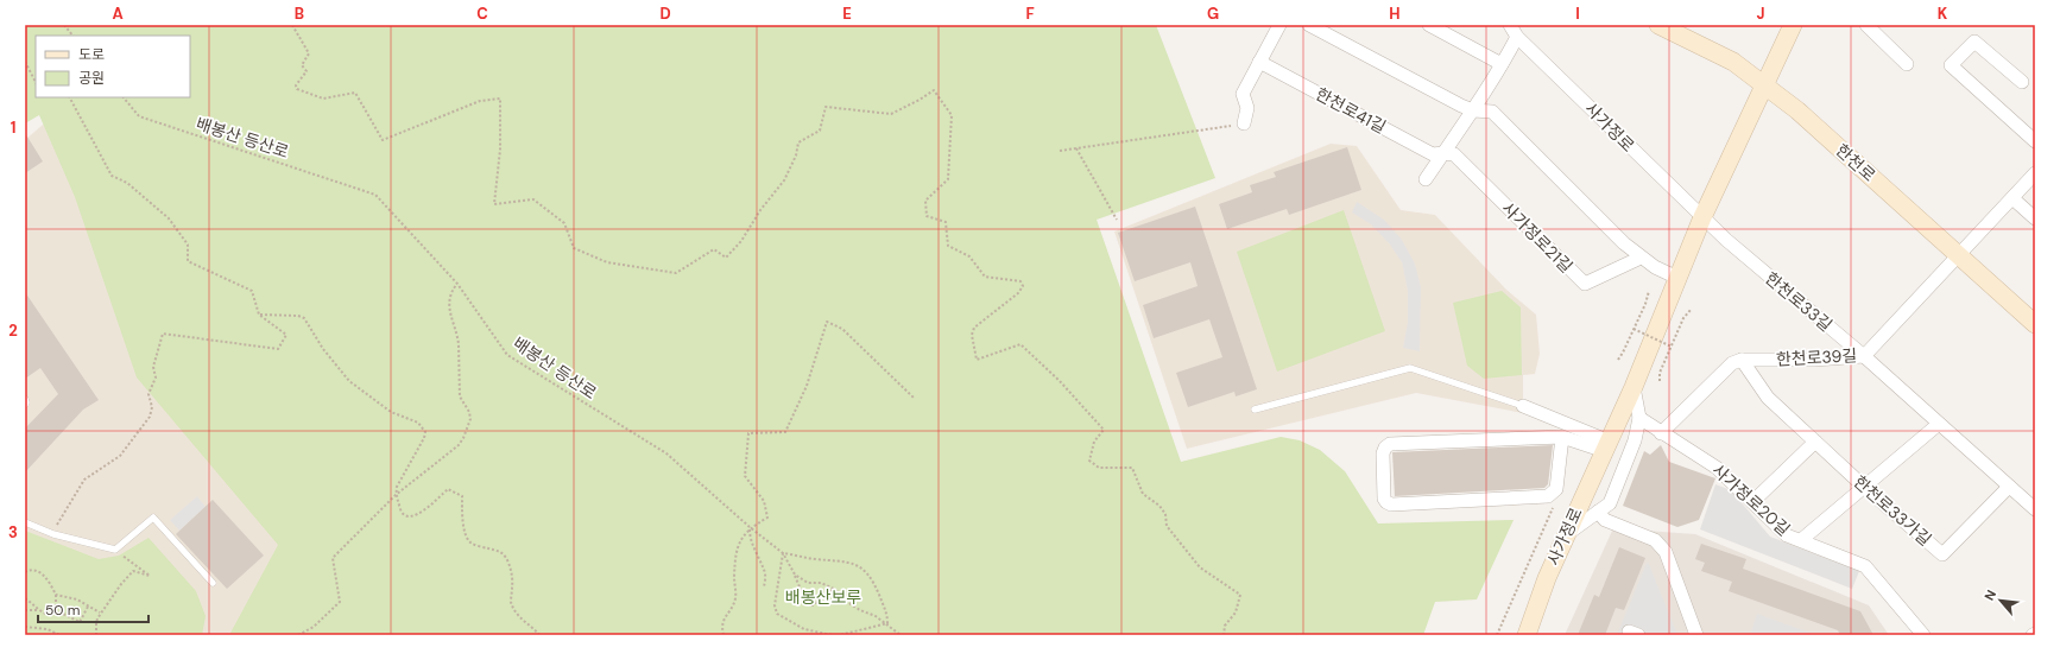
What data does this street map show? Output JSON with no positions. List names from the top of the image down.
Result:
{
  "streets": {
    "main road": ["사가정로", "한천로"],
    "street": [
      "한천로41길",
      "사가정로21길",
      "한천로33길",
      "한천로39길",
      "사가정로20길",
      "한천로33가길"
    ],
    "path": ["배봉산 등산로"]
  },
  "crossings": [
    ["한천로41길", "사가정로21길"],
    ["사가정로", "한천로"],
    ["사가정로", "한천로33길"],
    ["한천로", "한천로39길"],
    ["한천로33길", "한천로39길"],
    ["한천로33길", "한천로33가길"],
    ["한천로39길", "한천로33가길"]
  ],
  "parks": ["배봉산보루"],
  "legend": ["도로", "공원"],
  "scale_bar": "50 m",
  "north": "top left",
  "grid": {
    "columns": [
      "A",
      "B",
      "C",
      "D",
      "E",
      "F",
      "G",
      "H",
      "I",
      "J",
      "K"
    ],
    "rows": ["1", "2", "3"]
  }
}
